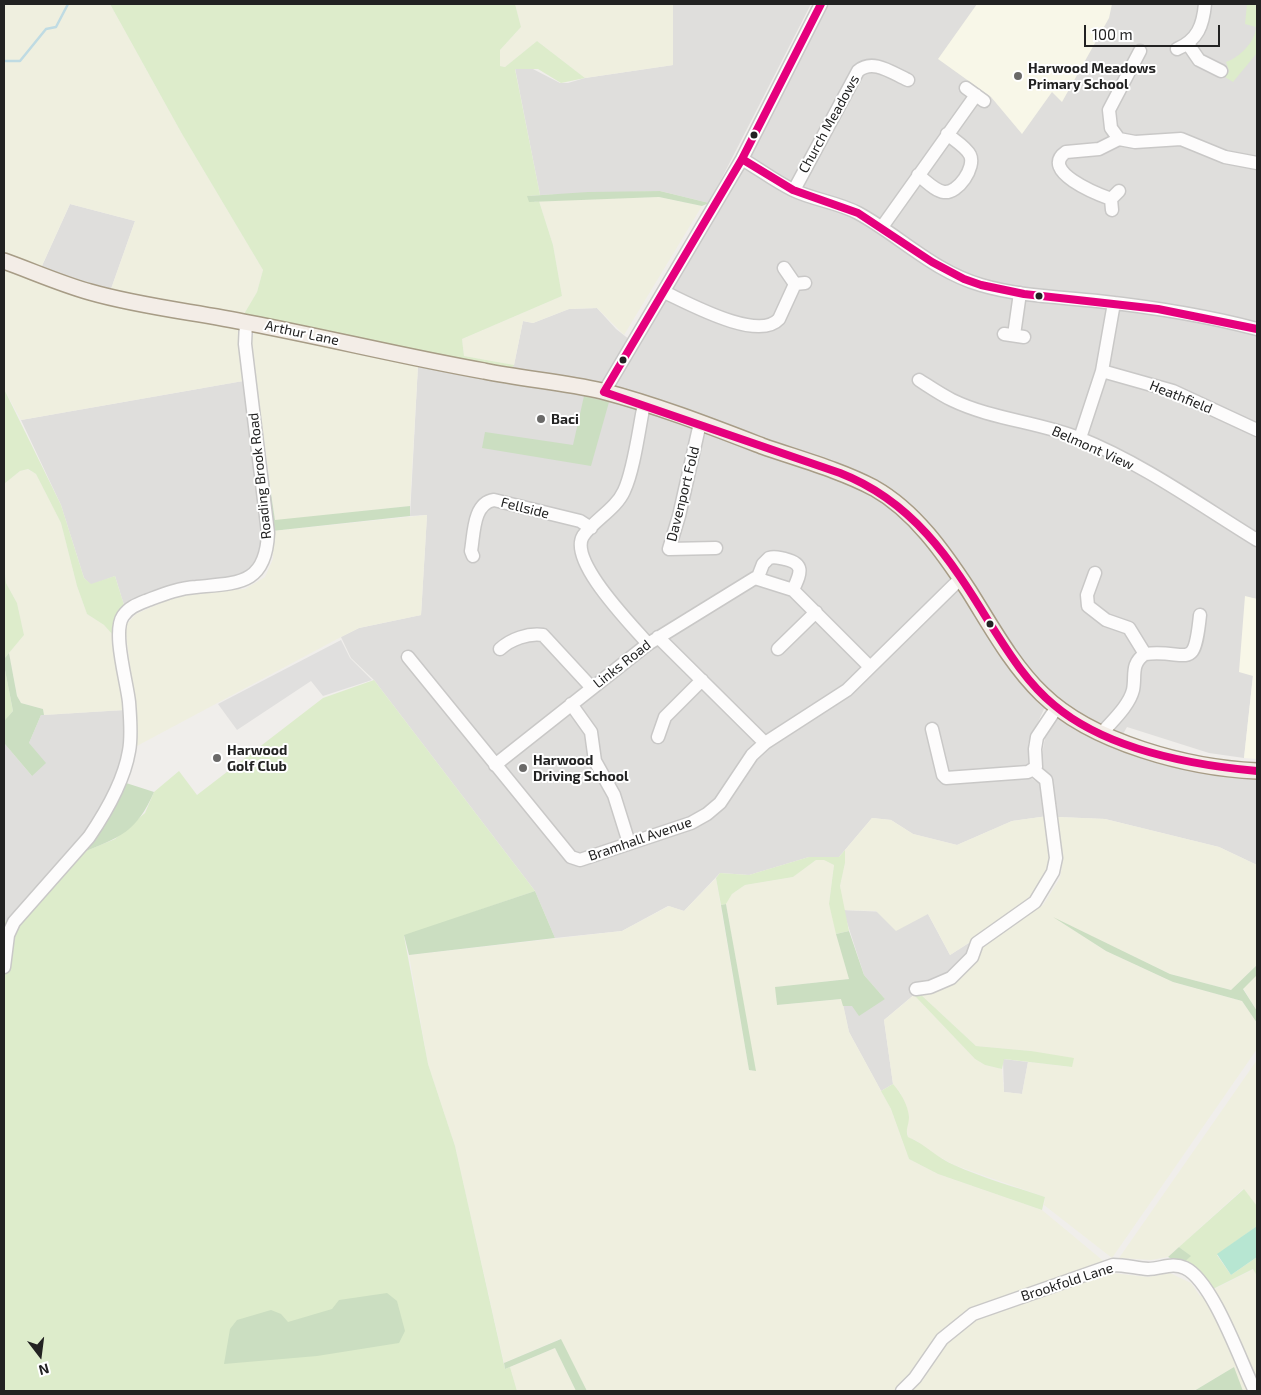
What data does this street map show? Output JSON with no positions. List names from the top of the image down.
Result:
{
  "streets": {
    "main road": ["Arthur Lane"],
    "street": [
      "Church Meadows",
      "Heathfield",
      "Belmont View",
      "Roading Brook Road",
      "Davenport Fold",
      "Fellside",
      "Links Road",
      "Bramhall Avenue",
      "Brookfold Lane"
    ]
  },
  "crossings": [
    ["Arthur Lane", "Roading Brook Road"],
    ["Arthur Lane", "Davenport Fold"],
    ["Arthur Lane", "Bramhall Avenue"],
    ["Links Road", "Bramhall Avenue"]
  ],
  "places": [
    "Harwood Meadows Primary School",
    "Baci",
    "Harwood Golf Club",
    "Harwood Driving School"
  ],
  "scale_bar": "100 m",
  "north": "bottom"
}
